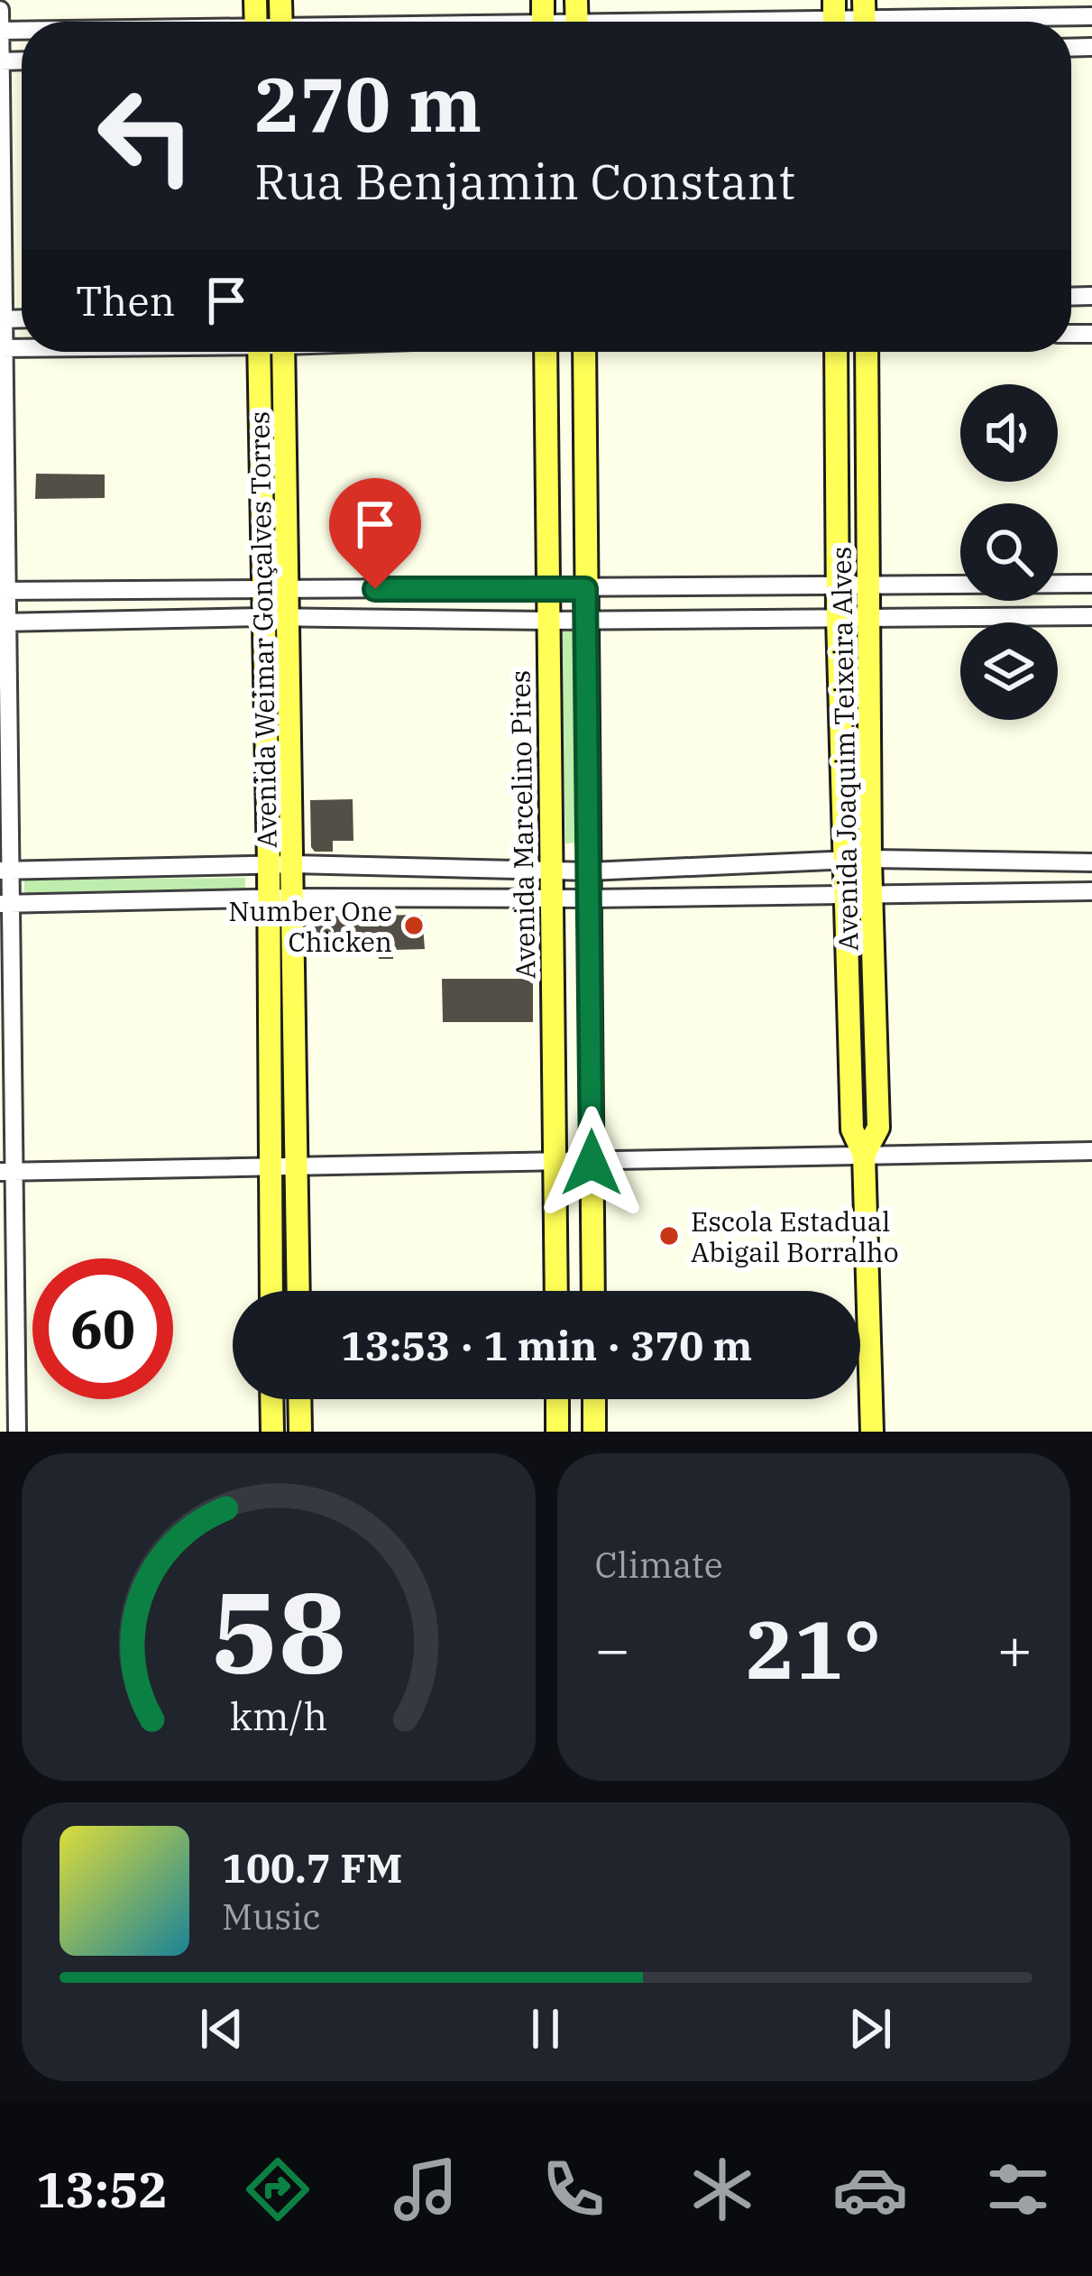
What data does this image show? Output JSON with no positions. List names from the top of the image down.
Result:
{
  "streets": {
    "main road": ["Avenida Weimar Gonçalves Torres", "Avenida Joaquim Teixeira Alves", "Avenida Marcelino Pires"]
  },
  "places": ["Number One Chicken", "Escola Estadual Abigail Borralho"],
  "page": {
    "turn": ["270 m", "Rua Benjamin Constant"],
    "then": "Then",
    "limit": "60",
    "trip": "13:53 · 1 min · 370 m",
    "tile": "Climate",
    "heat": ["−", "21°", "+"],
    "song": ["100.7 FM", "Music"],
    "tabs": "13:52",
    "gauge": ["58", "km/h"]
  }
}
